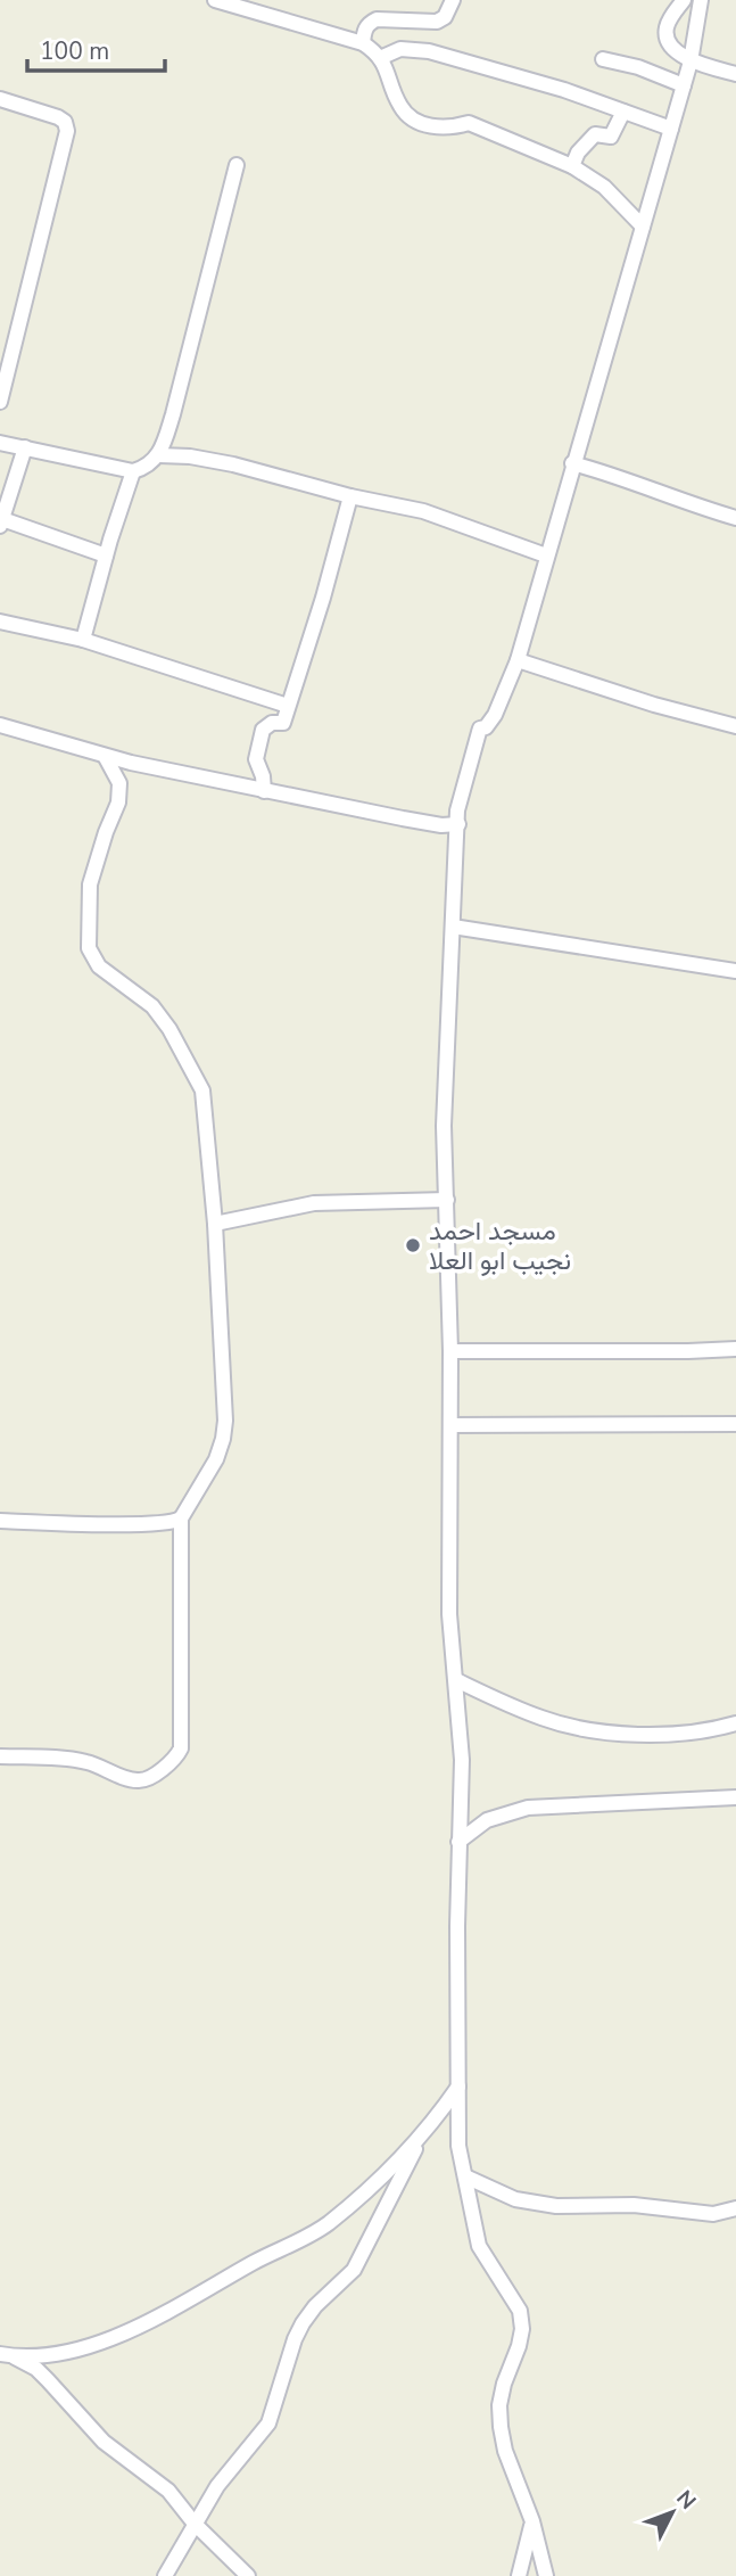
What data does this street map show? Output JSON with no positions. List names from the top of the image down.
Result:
{
  "places": ["مسجد احمد نجيب ابو العلا"],
  "scale_bar": "100 m",
  "north": "top right"
}
